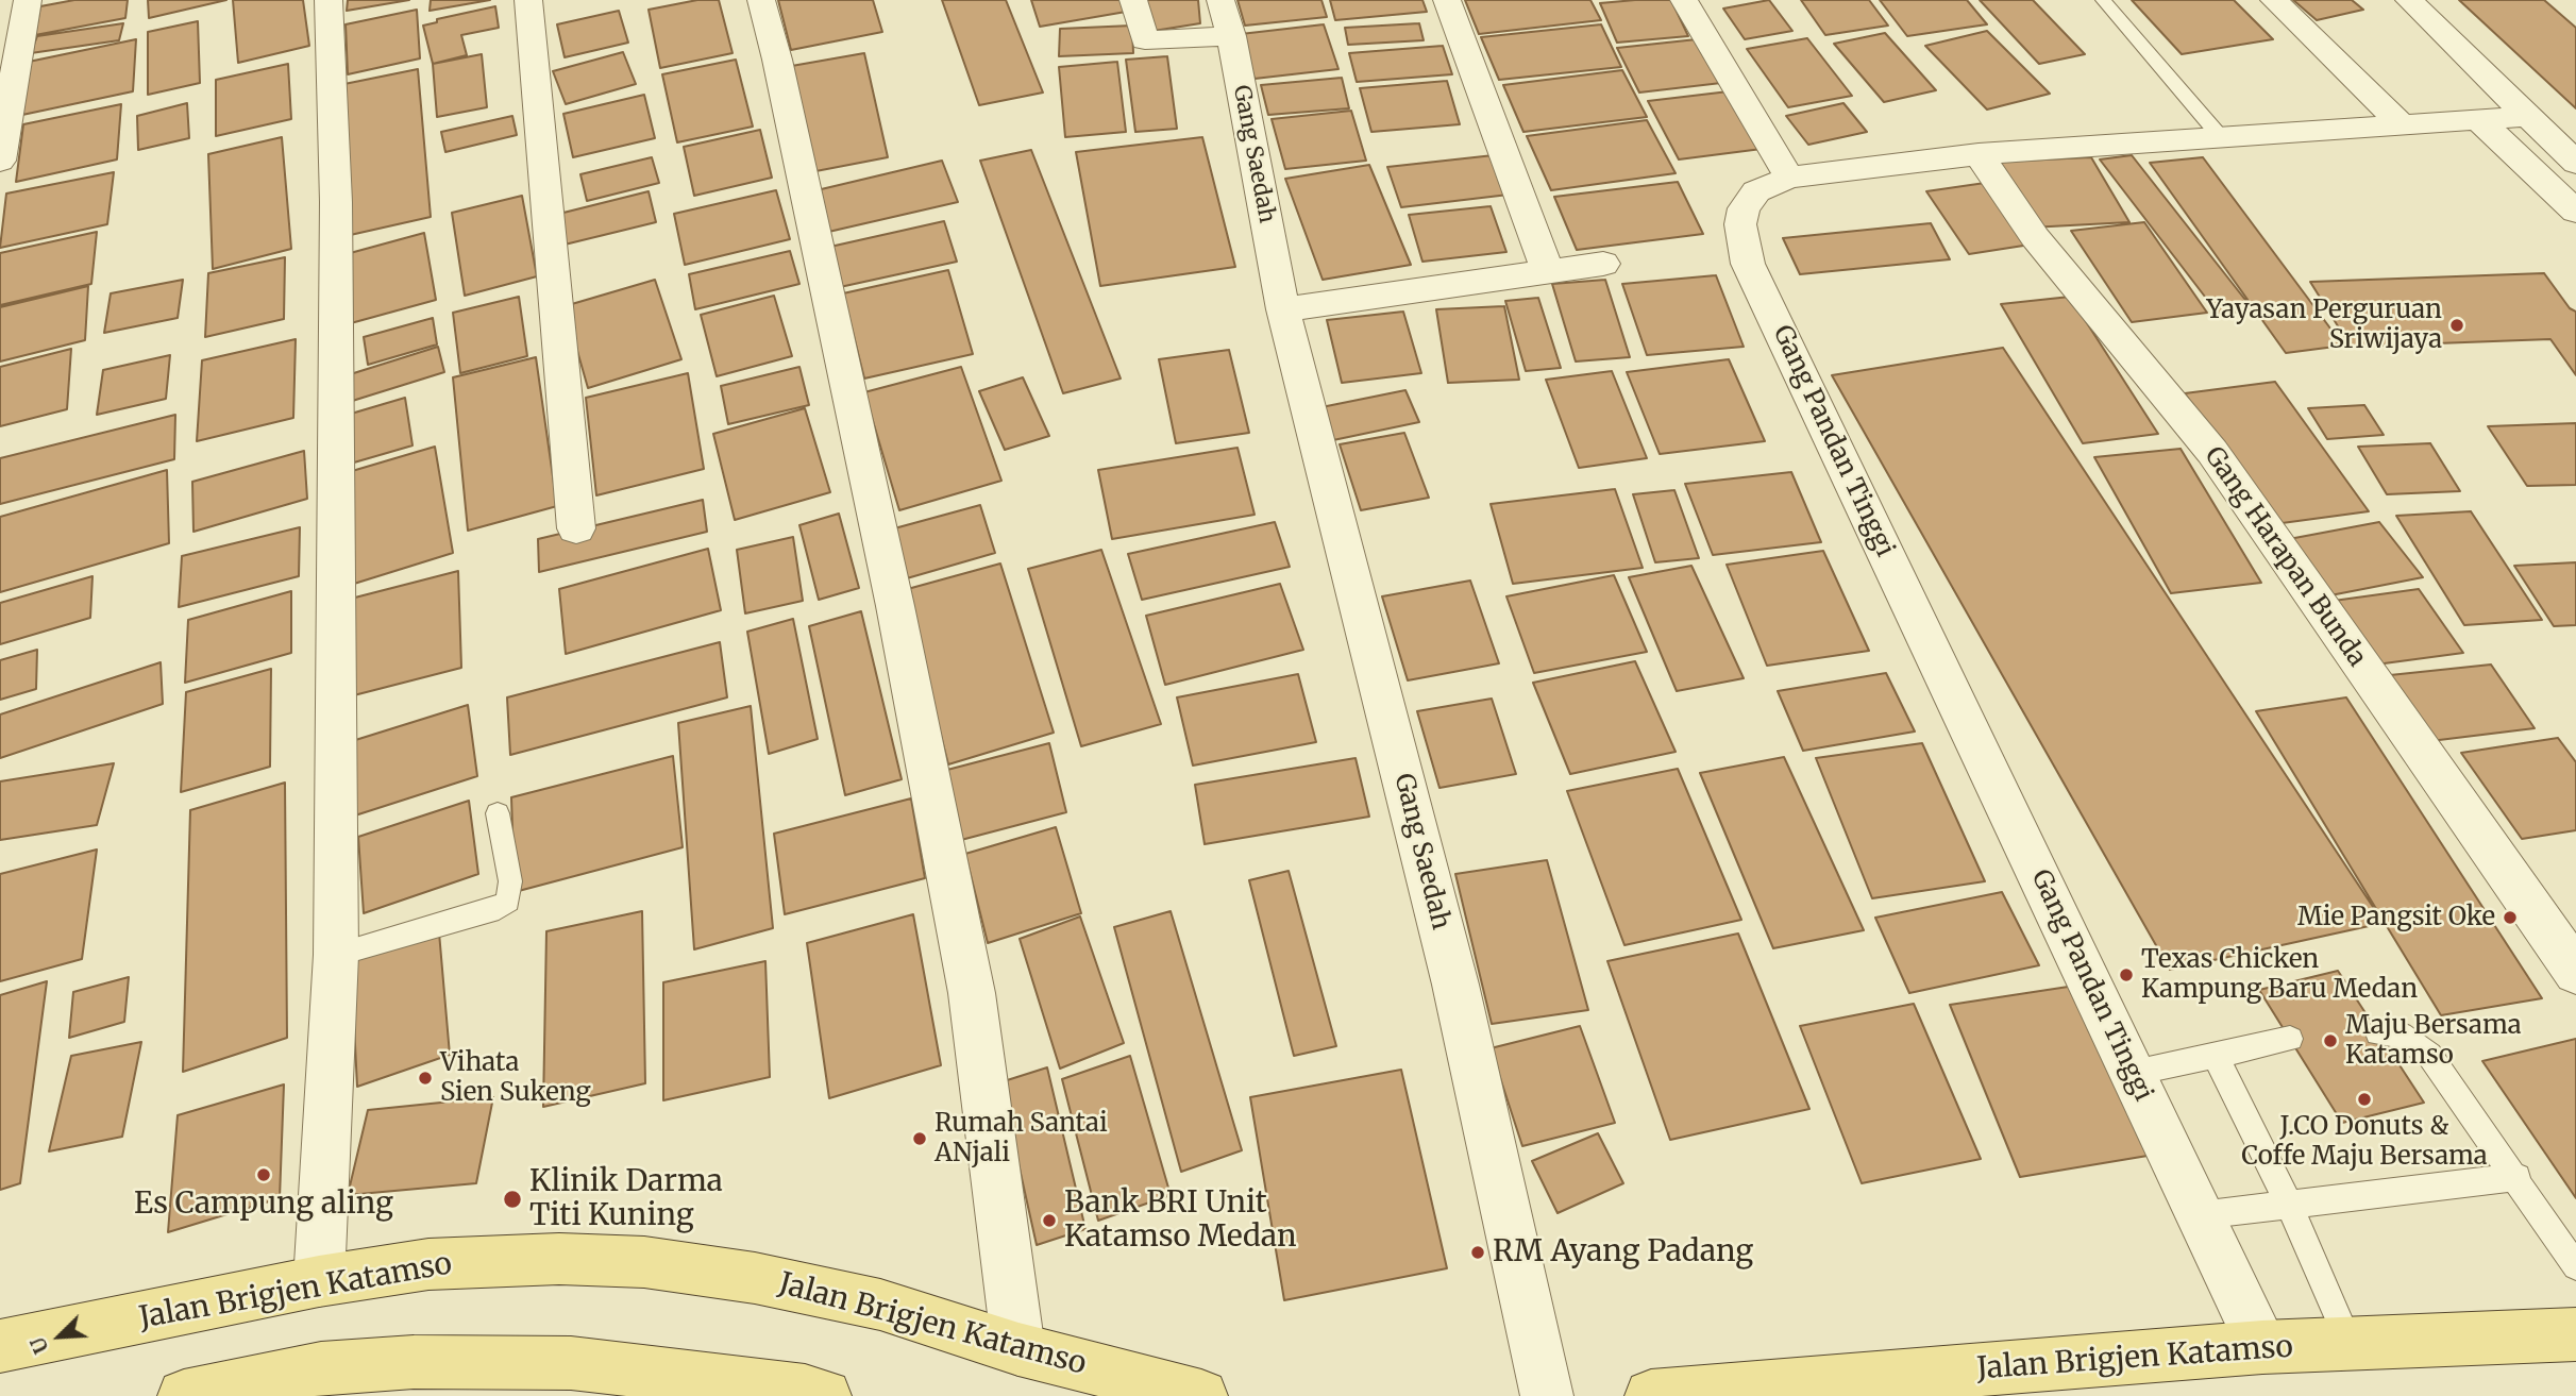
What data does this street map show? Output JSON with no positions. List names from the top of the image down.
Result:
{
  "streets": {
    "main road": ["Jalan Brigjen Katamso"],
    "street": ["Gang Saedah", "Gang Pandan Tinggi", "Gang Harapan Bunda"]
  },
  "crossings": [
    ["Gang Pandan Tinggi", "Gang Harapan Bunda"],
    ["Gang Pandan Tinggi", "Jalan Brigjen Katamso"]
  ],
  "places": [
    "Yayasan Perguruan Sriwijaya",
    "Mie Pangsit Oke",
    "Texas Chicken Kampung Baru Medan",
    "Maju Bersama Katamso",
    "Vihata Sien Sukeng",
    "J.CO Donuts & Coffe Maju Bersama",
    "Rumah Santai ANjali",
    "Es Campung aling",
    "Klinik Darma Titi Kuning",
    "Bank BRI Unit Katamso Medan",
    "RM Ayang Padang"
  ],
  "north": "bottom left"
}
